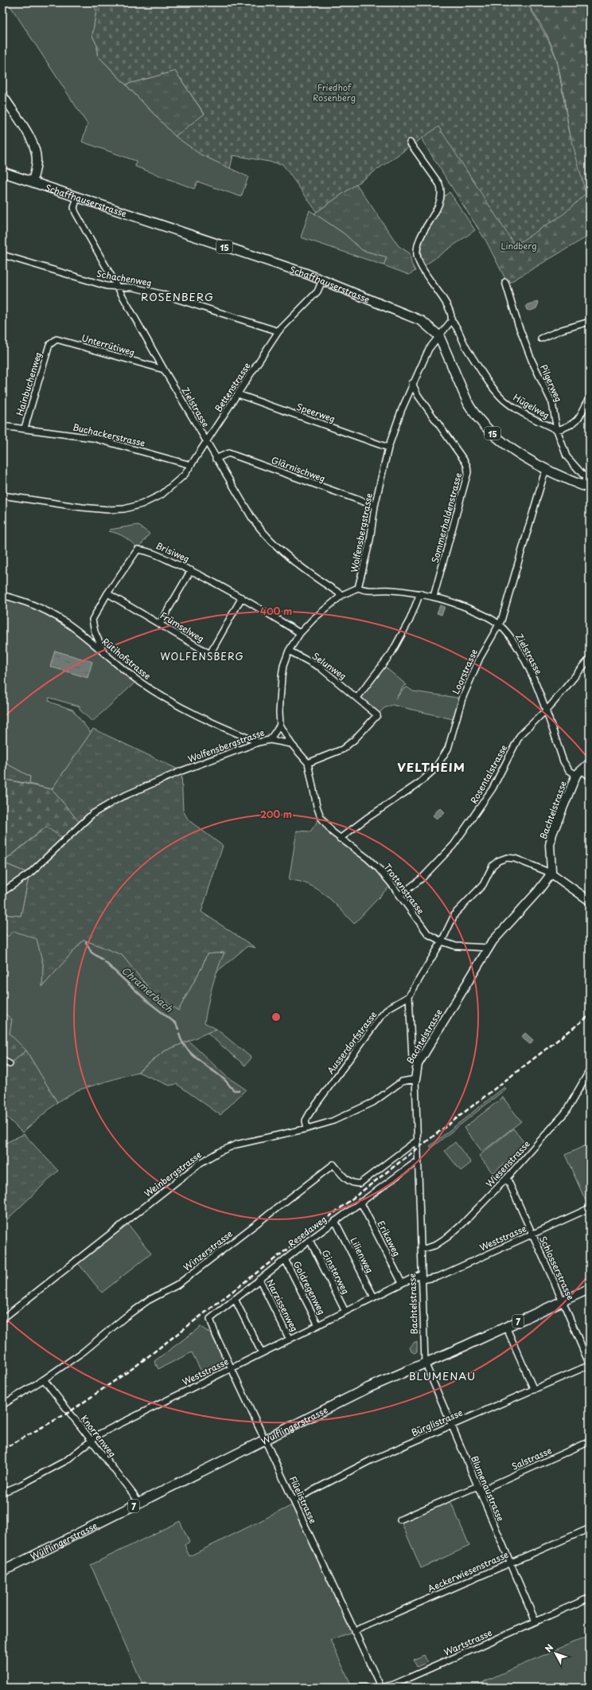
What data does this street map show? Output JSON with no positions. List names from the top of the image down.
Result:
{
  "streets": {
    "main road": [
      "Schaffhauserstrasse",
      "15",
      "7",
      "Wülflingerstrasse"
    ],
    "street": [
      "Schachenweg",
      "Unterrütiweg",
      "Pilgerweg",
      "Hainbuchenweg",
      "Bettenstrasse",
      "Hügelweg",
      "Zielstrasse",
      "Speerweg",
      "Buchackerstrasse",
      "Glärnischweg",
      "Sommerhaldenstrasse",
      "Wolfensbergstrasse",
      "Brisiweg",
      "Frümselweg",
      "Rütihofstrasse",
      "Selunweg",
      "Loorstrasse",
      "Rosentalstrasse",
      "Bachtelstrasse",
      "Trottenstrasse",
      "Ausserdorfstrasse",
      "Wiesenstrasse",
      "Weinbergstrasse",
      "Resedaweg",
      "Weststrasse",
      "Erikaweg",
      "Winzerstrasse",
      "Lilienweg",
      "Schlosserstrasse",
      "Ginsterweg",
      "Goldregenweg",
      "Narzissenweg",
      "Bürglistrasse",
      "Knorrenweg",
      "Salstrasse",
      "Blumenaustrasse",
      "Flüelistrasse",
      "Aeckerwiesenstrasse",
      "Wartstrasse"
    ]
  },
  "crossings": [
    ["Schaffhauserstrasse", "Pilgerweg"],
    ["Schaffhauserstrasse", "Bettenstrasse"],
    ["Schaffhauserstrasse", "Zielstrasse"],
    ["Schaffhauserstrasse", "Wolfensbergstrasse"],
    ["Schaffhauserstrasse", "Loorstrasse"],
    ["Schachenweg", "Bettenstrasse"],
    ["Schachenweg", "Zielstrasse"],
    ["Unterrütiweg", "Hainbuchenweg"],
    ["Unterrütiweg", "Zielstrasse"],
    ["Pilgerweg", "Hügelweg"],
    ["Hainbuchenweg", "Buchackerstrasse"],
    ["Bettenstrasse", "Zielstrasse"],
    ["Bettenstrasse", "Speerweg"],
    ["Bettenstrasse", "Buchackerstrasse"],
    ["Hügelweg", "Wolfensbergstrasse"],
    ["Zielstrasse", "Glärnischweg"],
    ["Zielstrasse", "Sommerhaldenstrasse"],
    ["Zielstrasse", "Wolfensbergstrasse"],
    ["Zielstrasse", "Loorstrasse"],
    ["Zielstrasse", "Rosentalstrasse"],
    ["Zielstrasse", "Bachtelstrasse"],
    ["Speerweg", "Wolfensbergstrasse"],
    ["Glärnischweg", "Wolfensbergstrasse"],
    ["Sommerhaldenstrasse", "Wolfensbergstrasse"],
    ["Wolfensbergstrasse", "Rütihofstrasse"],
    ["Wolfensbergstrasse", "Trottenstrasse"],
    ["Brisiweg", "Frümselweg"],
    ["Brisiweg", "Rütihofstrasse"],
    ["Selunweg", "Trottenstrasse"],
    ["Loorstrasse", "Trottenstrasse"],
    ["Rosentalstrasse", "Trottenstrasse"],
    ["Bachtelstrasse", "Trottenstrasse"],
    ["Bachtelstrasse", "Ausserdorfstrasse"],
    ["Bachtelstrasse", "Wiesenstrasse"],
    ["Bachtelstrasse", "Weinbergstrasse"],
    ["Bachtelstrasse", "Resedaweg"],
    ["Bachtelstrasse", "Weststrasse"],
    ["Bachtelstrasse", "Winzerstrasse"],
    ["Bachtelstrasse", "Wülflingerstrasse"],
    ["Bachtelstrasse", "Blumenaustrasse"],
    ["Trottenstrasse", "Ausserdorfstrasse"],
    ["Ausserdorfstrasse", "Weinbergstrasse"],
    ["Wiesenstrasse", "Schlosserstrasse"],
    ["Resedaweg", "Erikaweg"],
    ["Resedaweg", "Lilienweg"],
    ["Resedaweg", "Ginsterweg"],
    ["Resedaweg", "Goldregenweg"],
    ["Resedaweg", "Narzissenweg"],
    ["Resedaweg", "Flüelistrasse"],
    ["Weststrasse", "Erikaweg"],
    ["Weststrasse", "Lilienweg"],
    ["Weststrasse", "Schlosserstrasse"],
    ["Weststrasse", "Ginsterweg"],
    ["Weststrasse", "Goldregenweg"],
    ["Weststrasse", "Narzissenweg"],
    ["Weststrasse", "Knorrenweg"],
    ["Weststrasse", "Flüelistrasse"],
    ["Winzerstrasse", "Knorrenweg"],
    ["Schlosserstrasse", "Bürglistrasse"],
    ["Schlosserstrasse", "Wülflingerstrasse"],
    ["Bürglistrasse", "Blumenaustrasse"],
    ["Bürglistrasse", "Flüelistrasse"],
    ["Wülflingerstrasse", "Knorrenweg"],
    ["Wülflingerstrasse", "Blumenaustrasse"],
    ["Wülflingerstrasse", "Flüelistrasse"],
    ["Salstrasse", "Blumenaustrasse"],
    ["Blumenaustrasse", "Aeckerwiesenstrasse"],
    ["Blumenaustrasse", "Wartstrasse"],
    ["Flüelistrasse", "Aeckerwiesenstrasse"],
    ["Flüelistrasse", "Wartstrasse"]
  ],
  "districts": [
    "ROSENBERG",
    "WOLFENSBERG",
    "VELTHEIM",
    "BLUMENAU"
  ],
  "water": ["Chramerbach"],
  "parks": ["Friedhof Rosenberg", "Lindberg"],
  "north": "top left",
  "rings": ["400 m", "200 m"]
}
